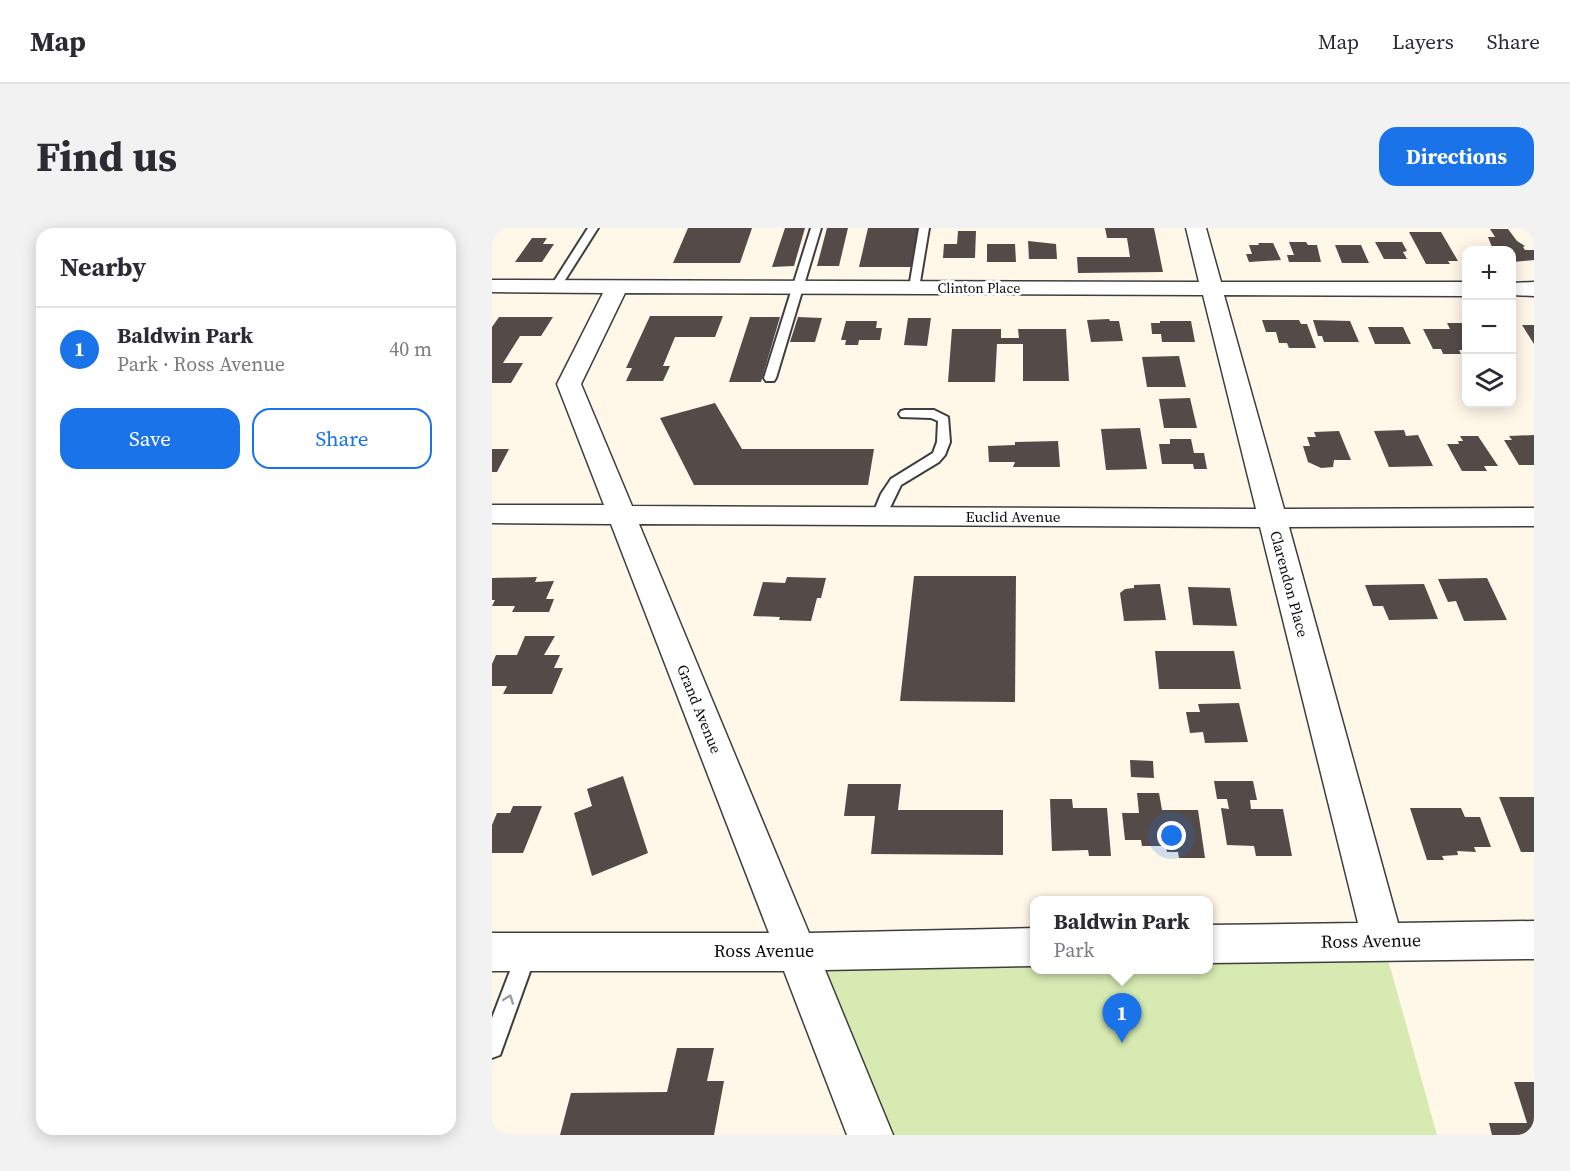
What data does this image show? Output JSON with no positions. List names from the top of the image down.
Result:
{
  "streets": {
    "street": [
      "Clinton Place",
      "Euclid Avenue",
      "Clarendon Place",
      "Grand Avenue",
      "Ross Avenue"
    ]
  },
  "crossings": [
    ["Clinton Place", "Clarendon Place"],
    ["Clinton Place", "Grand Avenue"],
    ["Euclid Avenue", "Clarendon Place"],
    ["Euclid Avenue", "Grand Avenue"],
    ["Clarendon Place", "Ross Avenue"],
    ["Grand Avenue", "Ross Avenue"]
  ],
  "page": {
    "header": "Map",
    "nav": ["Map", "Layers", "Share"],
    "title": "Find us",
    "buttons": [
      "Directions",
      ["Save", "Share"]
    ],
    "heading": "Nearby",
    "map_buttons": ["+", "−"],
    "list": [
      {
        "mark": "1",
        "name": "Baldwin Park",
        "note": "Park · Ross Avenue",
        "value": "40 m"
      }
    ],
    "popup": ["Baldwin Park", "Park"],
    "pins": "1"
  }
}
